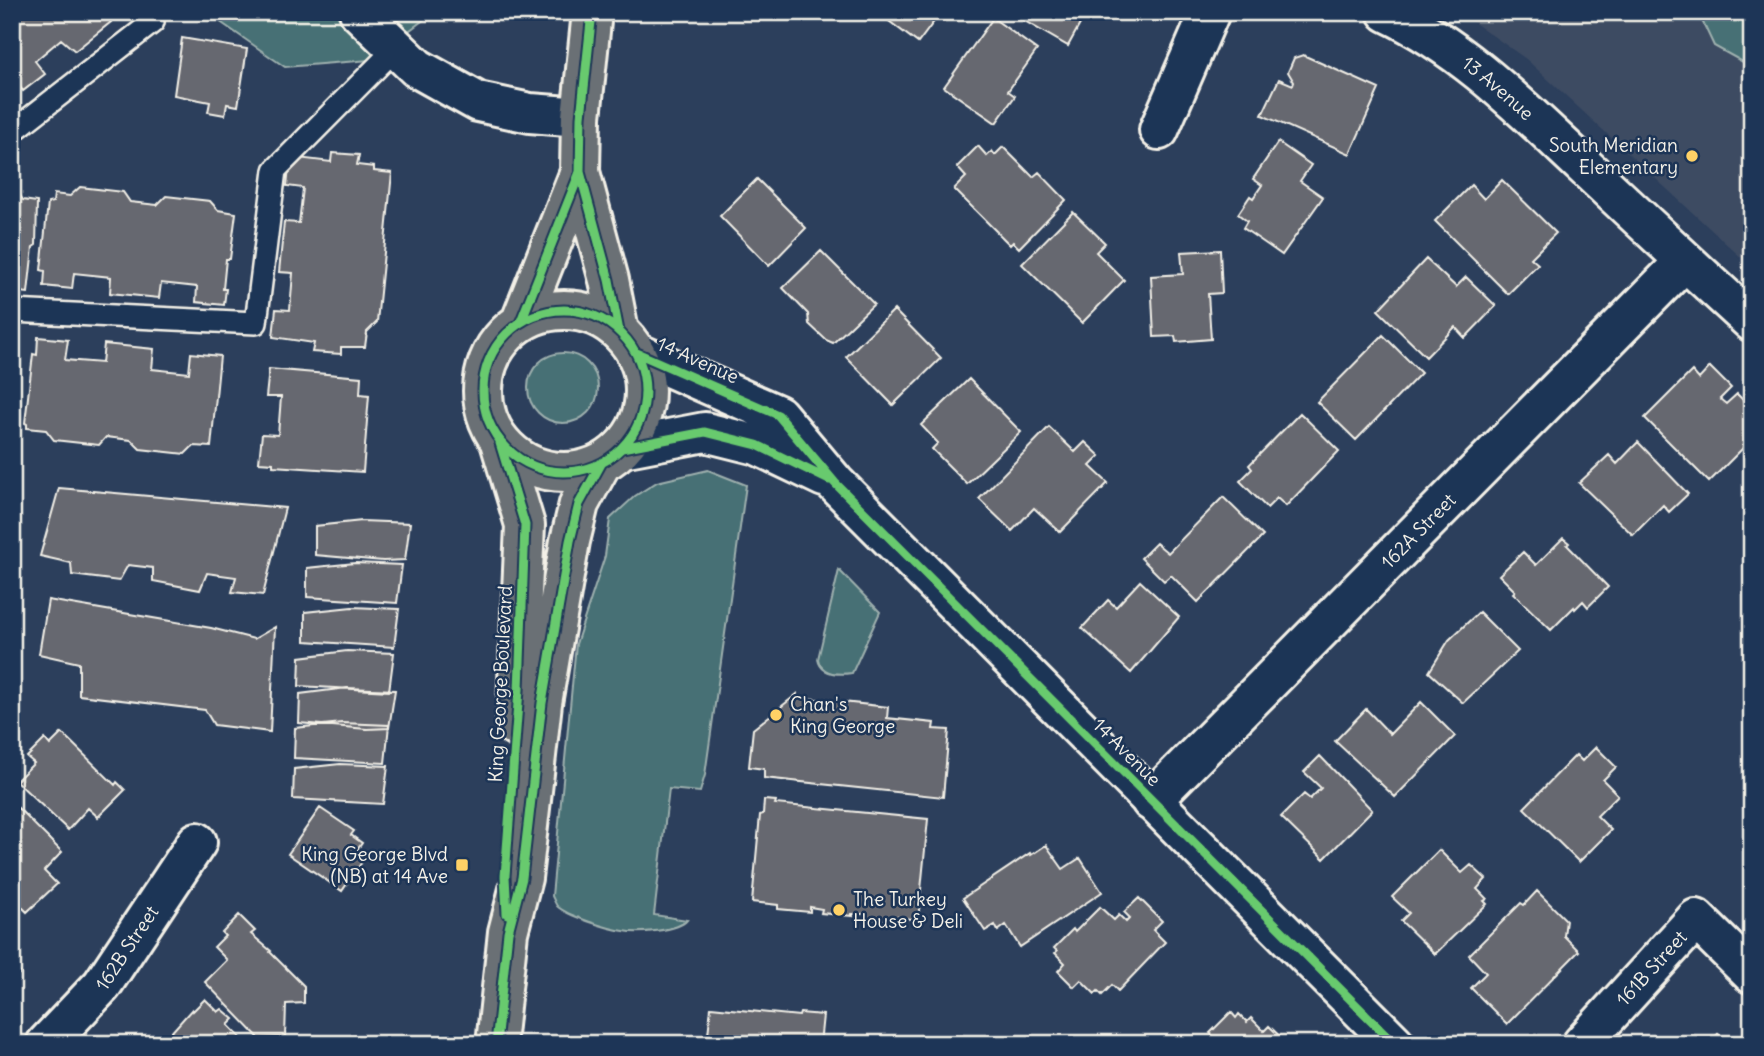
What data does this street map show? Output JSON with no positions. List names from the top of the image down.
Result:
{
  "streets": {
    "main road": ["King George Boulevard"],
    "street": [
      "13 Avenue",
      "14 Avenue",
      "162A Street",
      "162B Street",
      "161B Street"
    ]
  },
  "crossings": [
    ["13 Avenue", "162A Street"],
    ["14 Avenue", "162A Street"],
    ["14 Avenue", "King George Boulevard"]
  ],
  "places": {
    "other": ["South Meridian Elementary", "Chan's King George", "The Turkey House & Deli"],
    "transit": ["King George Blvd (NB) at 14 Ave"]
  }
}
